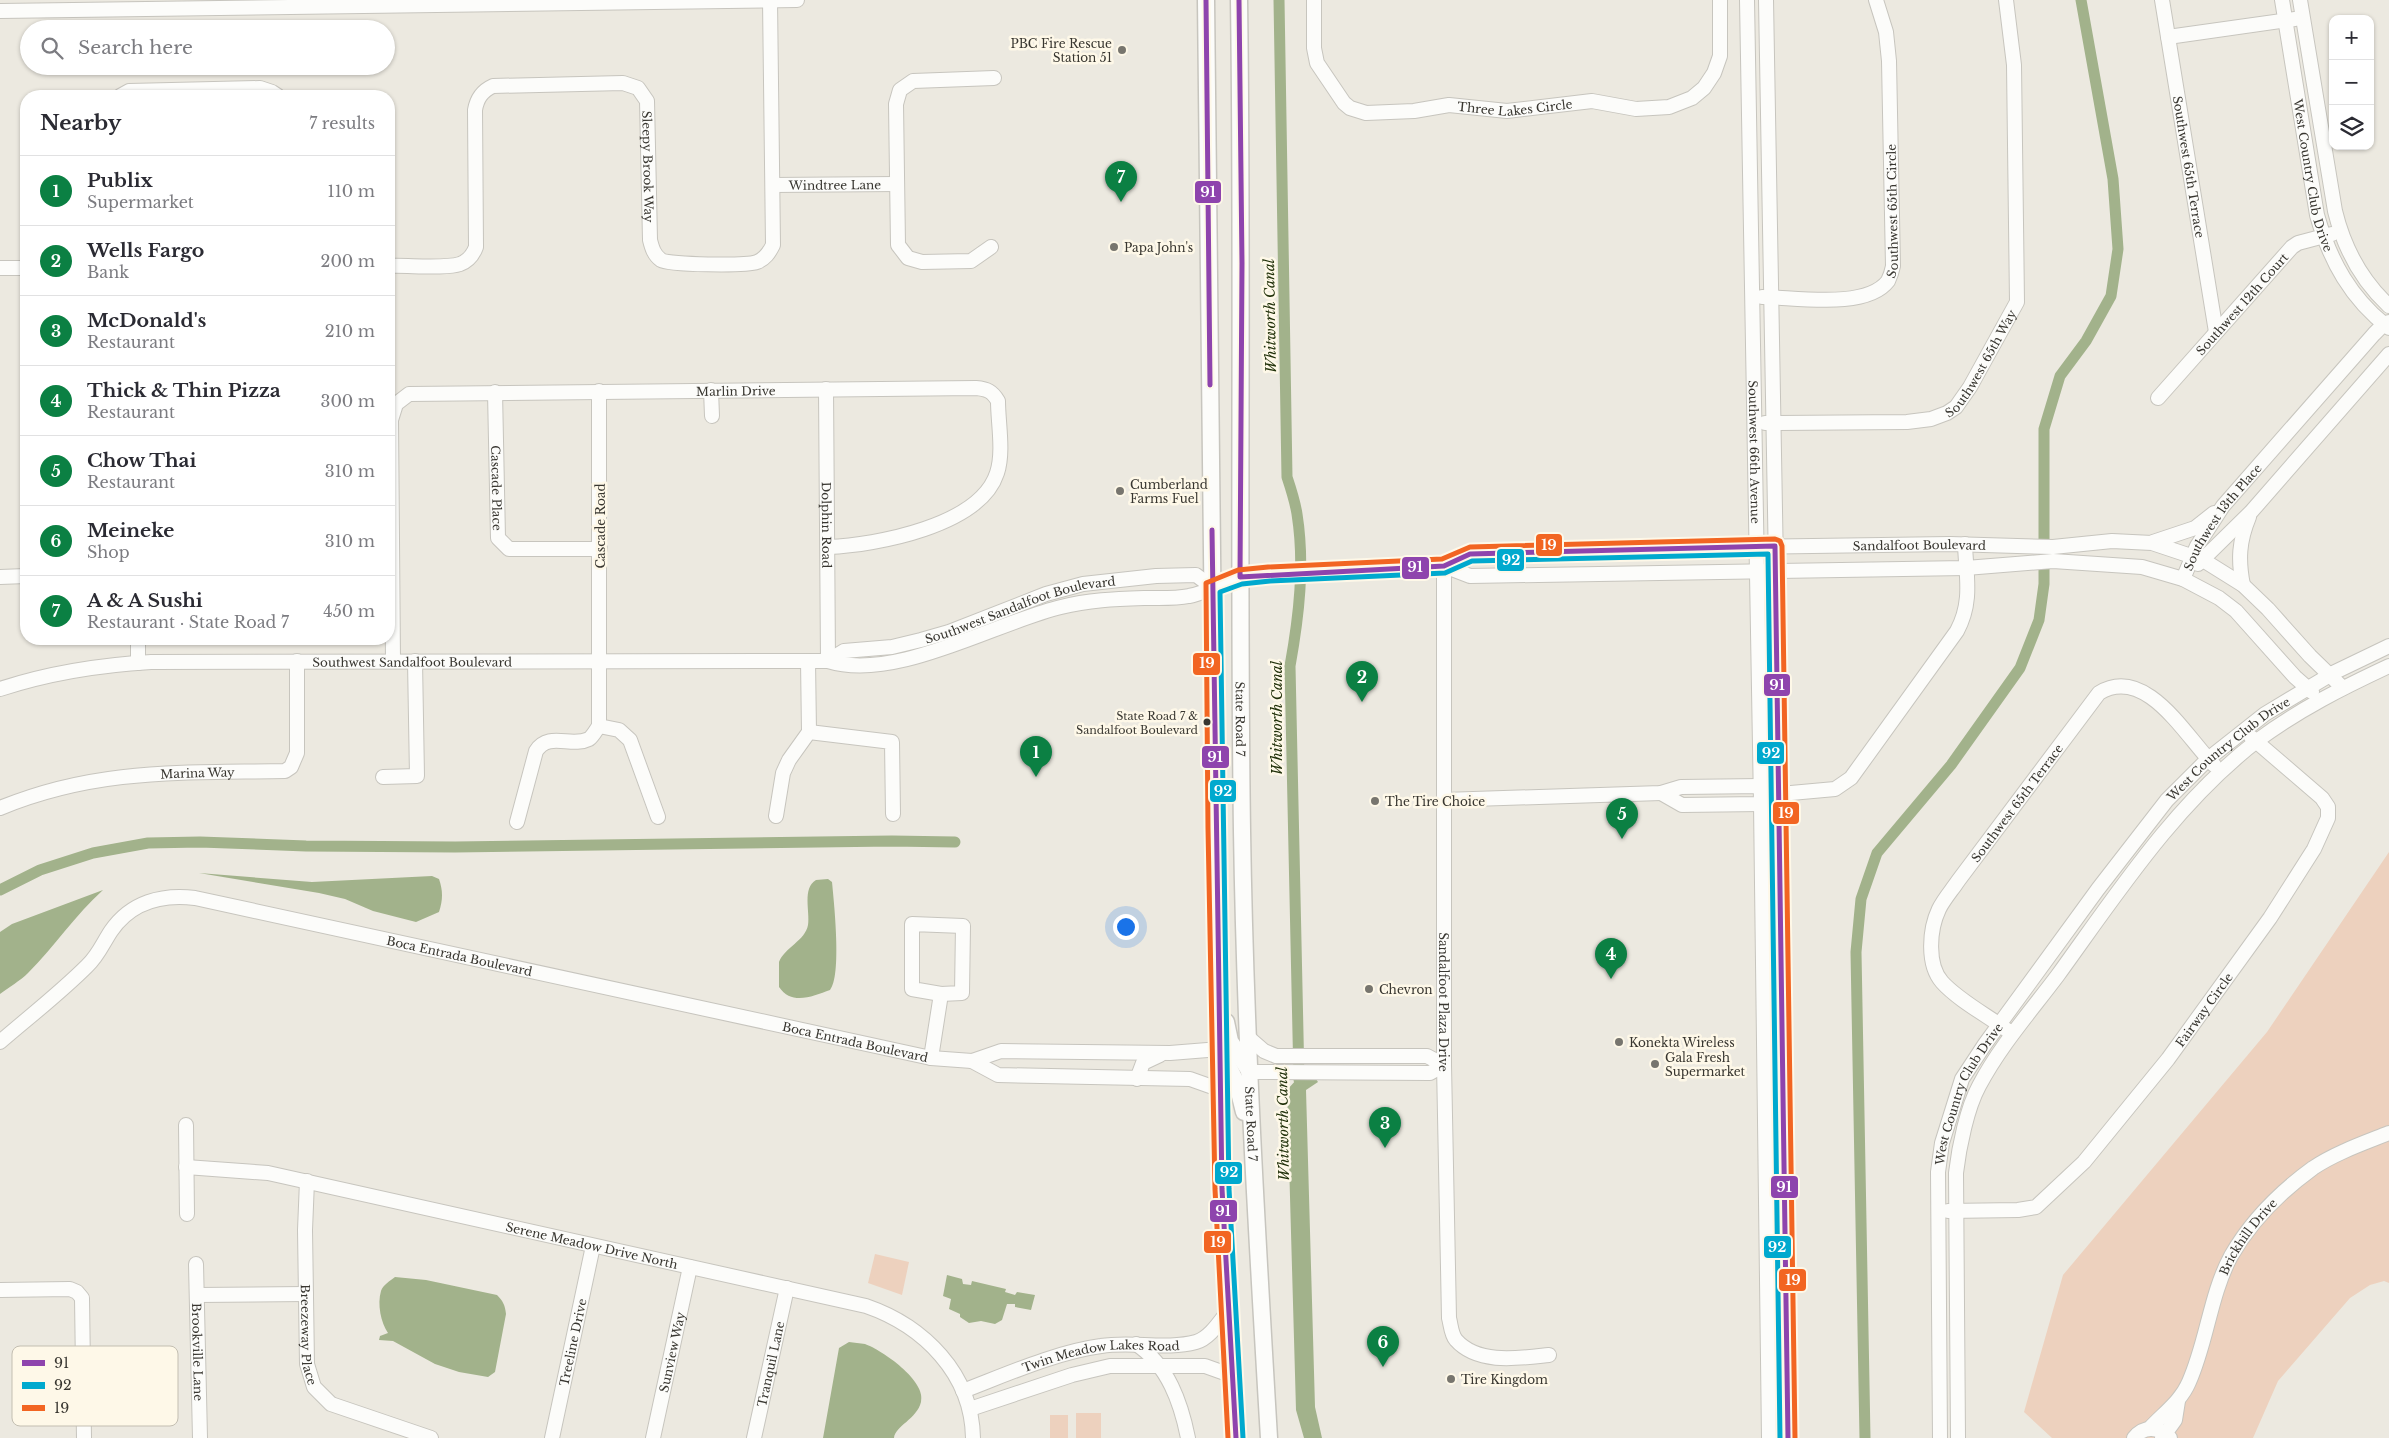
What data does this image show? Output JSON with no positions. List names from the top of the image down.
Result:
{
  "streets": {
    "main road": ["State Road 7"],
    "street": [
      "Three Lakes Circle",
      "Southwest 65th Terrace",
      "Sleepy Brook Way",
      "West Country Club Drive",
      "Windtree Lane",
      "Southwest 65th Circle",
      "Southwest 12th Court",
      "Southwest 65th Way",
      "Marlin Drive",
      "Southwest 66th Avenue",
      "Cascade Place",
      "Southwest 13th Place",
      "Dolphin Road",
      "Cascade Road",
      "Sandalfoot Boulevard",
      "Southwest Sandalfoot Boulevard",
      "Marina Way",
      "Boca Entrada Boulevard",
      "Sandalfoot Plaza Drive",
      "Fairway Circle",
      "Brickhill Drive",
      "Serene Meadow Drive North",
      "Breezeway Place",
      "Treeline Drive",
      "Brookville Lane",
      "Sunview Way",
      "Twin Meadow Lakes Road",
      "Tranquil Lane"
    ]
  },
  "crossings": [
    ["Southwest 65th Terrace", "West Country Club Drive"],
    ["Southwest 65th Terrace", "Southwest 12th Court"],
    ["Sleepy Brook Way", "Windtree Lane"],
    ["West Country Club Drive", "Southwest 12th Court"],
    ["West Country Club Drive", "Southwest 13th Place"],
    ["West Country Club Drive", "Sandalfoot Boulevard"],
    ["West Country Club Drive", "Fairway Circle"],
    ["Southwest 65th Circle", "Southwest 66th Avenue"],
    ["Southwest 65th Way", "Southwest 66th Avenue"],
    ["Marlin Drive", "Cascade Place"],
    ["Marlin Drive", "Dolphin Road"],
    ["Marlin Drive", "Cascade Road"],
    ["Marlin Drive", "Southwest Sandalfoot Boulevard"],
    ["Southwest 66th Avenue", "Sandalfoot Boulevard"],
    ["Cascade Place", "Cascade Road"],
    ["Southwest 13th Place", "Sandalfoot Boulevard"],
    ["Dolphin Road", "Southwest Sandalfoot Boulevard"],
    ["Cascade Road", "Southwest Sandalfoot Boulevard"],
    ["Sandalfoot Boulevard", "Southwest Sandalfoot Boulevard"],
    ["Sandalfoot Boulevard", "State Road 7"],
    ["Sandalfoot Boulevard", "Sandalfoot Plaza Drive"],
    ["Southwest Sandalfoot Boulevard", "Marina Way"],
    ["Serene Meadow Drive North", "Breezeway Place"],
    ["Serene Meadow Drive North", "Treeline Drive"],
    ["Serene Meadow Drive North", "Sunview Way"],
    ["Serene Meadow Drive North", "Twin Meadow Lakes Road"],
    ["Serene Meadow Drive North", "Tranquil Lane"]
  ],
  "water": ["Whitworth Canal"],
  "places": [
    "PBC Fire Rescue Station 51",
    "Papa John's",
    "Cumberland Farms Fuel",
    "State Road 7 & Sandalfoot Boulevard",
    "The Tire Choice",
    "Chevron",
    "Konekta Wireless",
    "Gala Fresh Supermarket",
    "Tire Kingdom"
  ],
  "lines": ["transit line 91", "transit line 19", "transit line 92"],
  "legend": ["91", "92", "19"],
  "page": {
    "map_buttons": ["+", "−"],
    "search": "Search here",
    "heading": ["Nearby", "7 results"],
    "list": [
      {
        "mark": "1",
        "name": "Publix",
        "note": "Supermarket",
        "value": "110 m"
      },
      {
        "mark": "2",
        "name": "Wells Fargo",
        "note": "Bank",
        "value": "200 m"
      },
      {
        "mark": "3",
        "name": "McDonald's",
        "note": "Restaurant",
        "value": "210 m"
      },
      {
        "mark": "4",
        "name": "Thick & Thin Pizza",
        "note": "Restaurant",
        "value": "300 m"
      },
      {
        "mark": "5",
        "name": "Chow Thai",
        "note": "Restaurant",
        "value": "310 m"
      },
      {
        "mark": "6",
        "name": "Meineke",
        "note": "Shop",
        "value": "310 m"
      },
      {
        "mark": "7",
        "name": "A & A Sushi",
        "note": "Restaurant · State Road 7",
        "value": "450 m"
      }
    ],
    "pins": [
      "7",
      "2",
      "1",
      "5",
      "4",
      "3",
      "6"
    ]
  }
}
